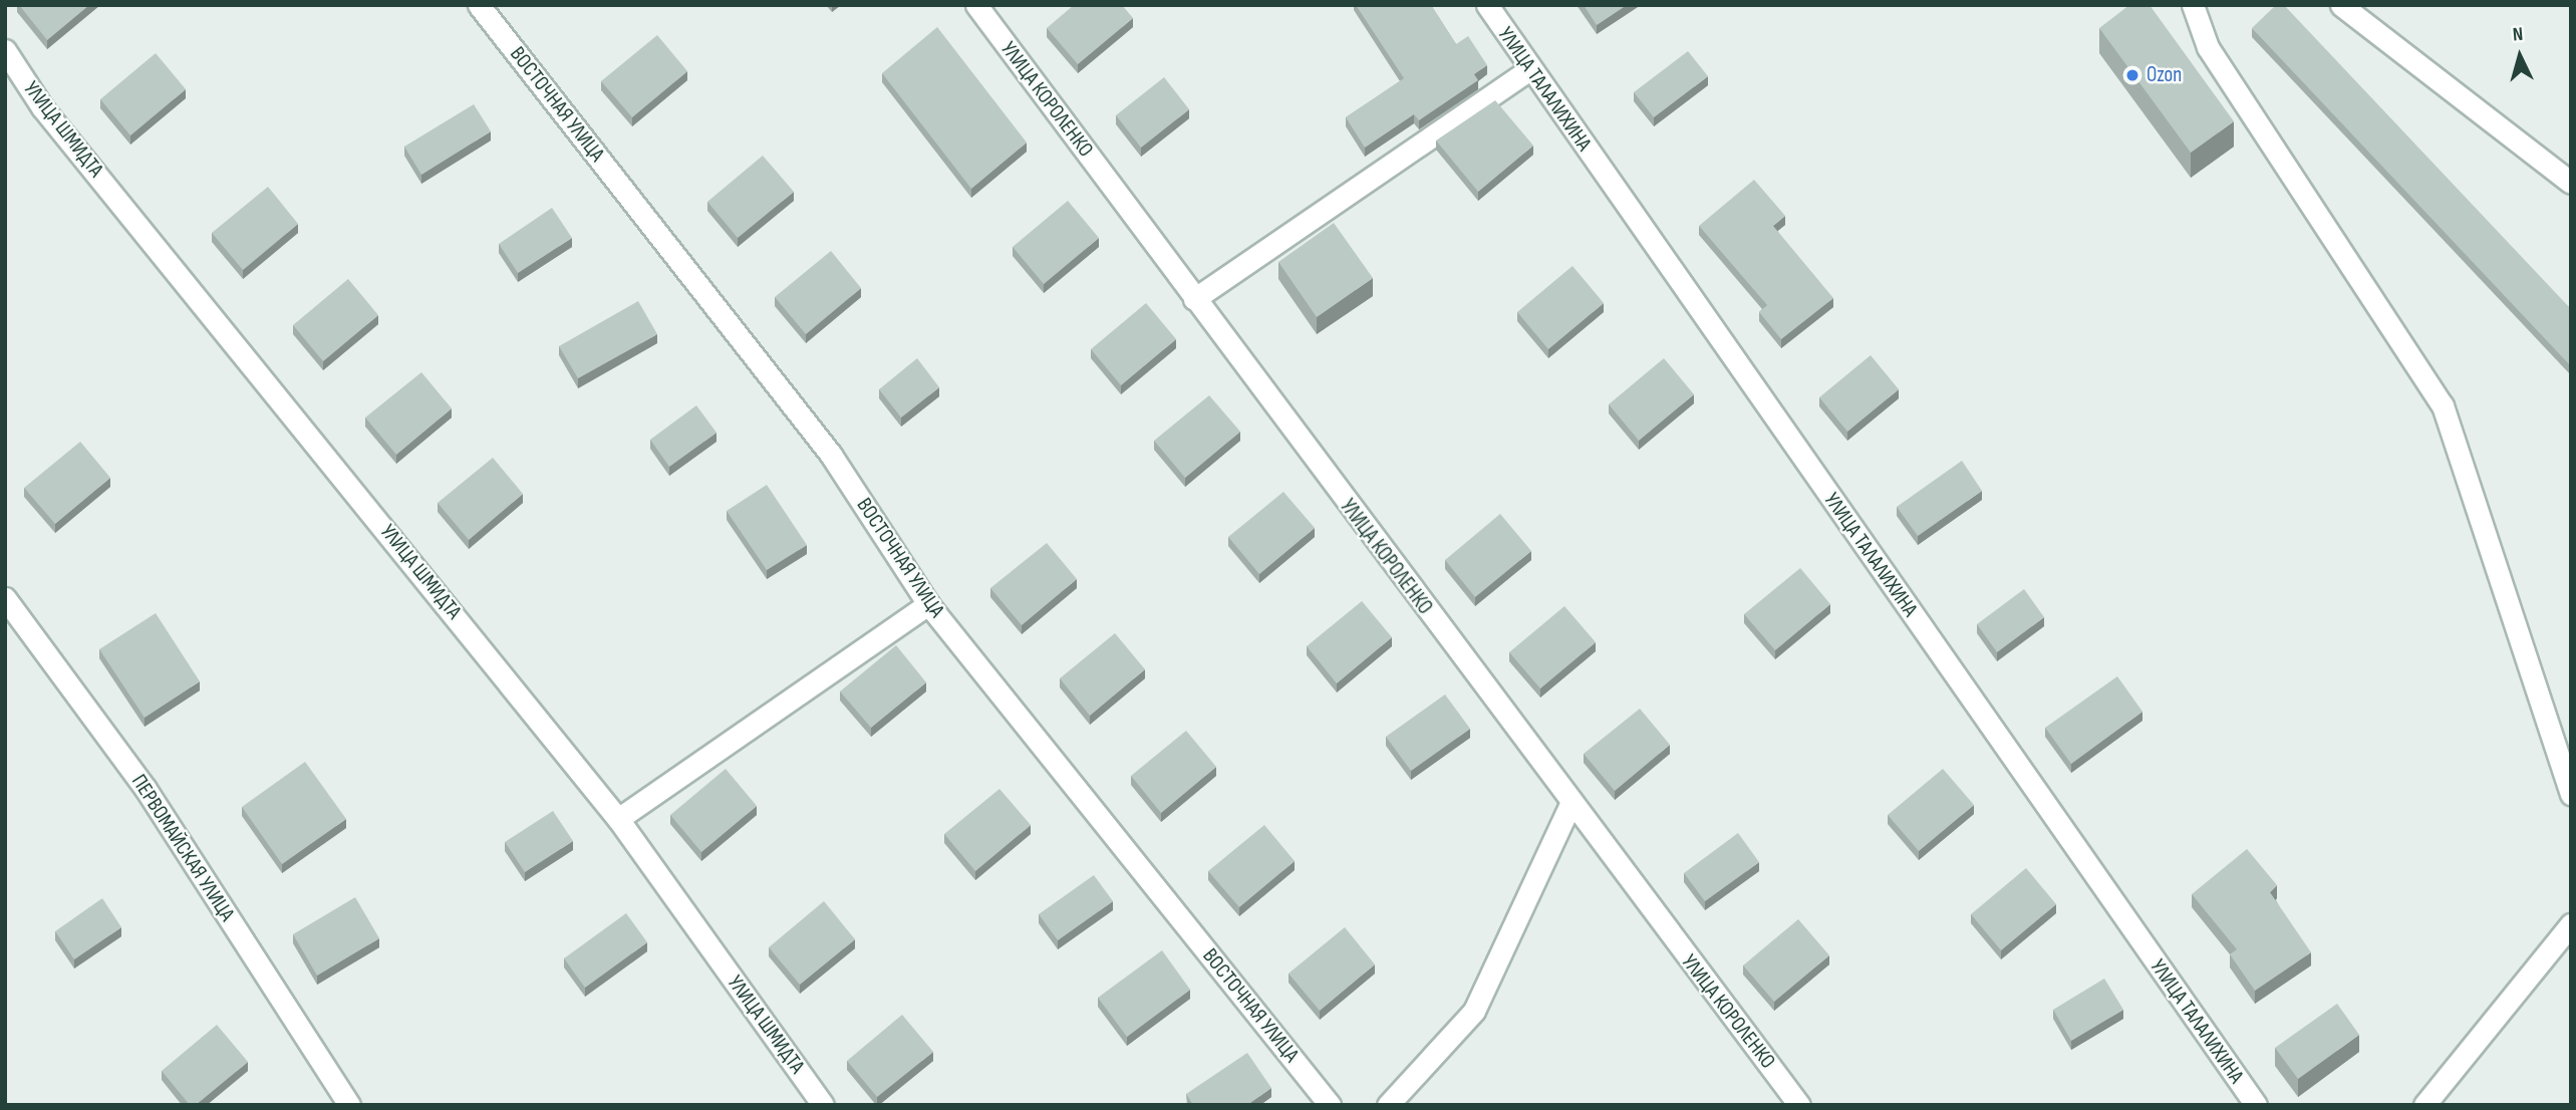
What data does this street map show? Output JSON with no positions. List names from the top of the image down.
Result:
{
  "streets": {
    "street": [
      "УЛИЦА ТАЛАЛИХИНА",
      "УЛИЦА КОРОЛЕНКО",
      "ВОСТОЧНАЯ УЛИЦА",
      "УЛИЦА ШМИДТА",
      "ПЕРВОМАЙСКАЯ УЛИЦА"
    ]
  },
  "places": ["Ozon"],
  "north": "top"
}
